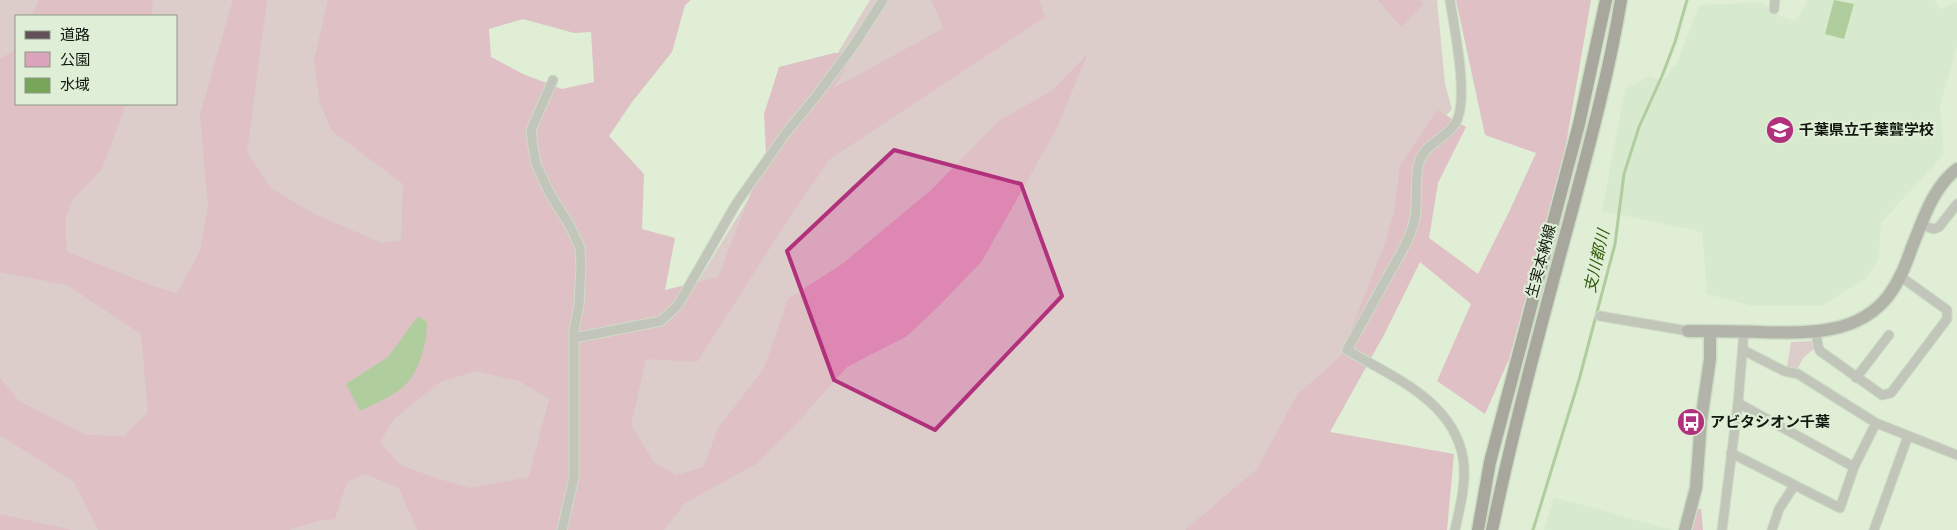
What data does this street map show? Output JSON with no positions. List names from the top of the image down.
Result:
{
  "streets": {
    "main road": ["生実本納線"]
  },
  "water": ["支川都川"],
  "places": {
    "school or university": ["千葉県立千葉聾学校"],
    "bus stop": ["アビタシオン千葉"]
  },
  "legend": ["道路", "公園", "水域"]
}
